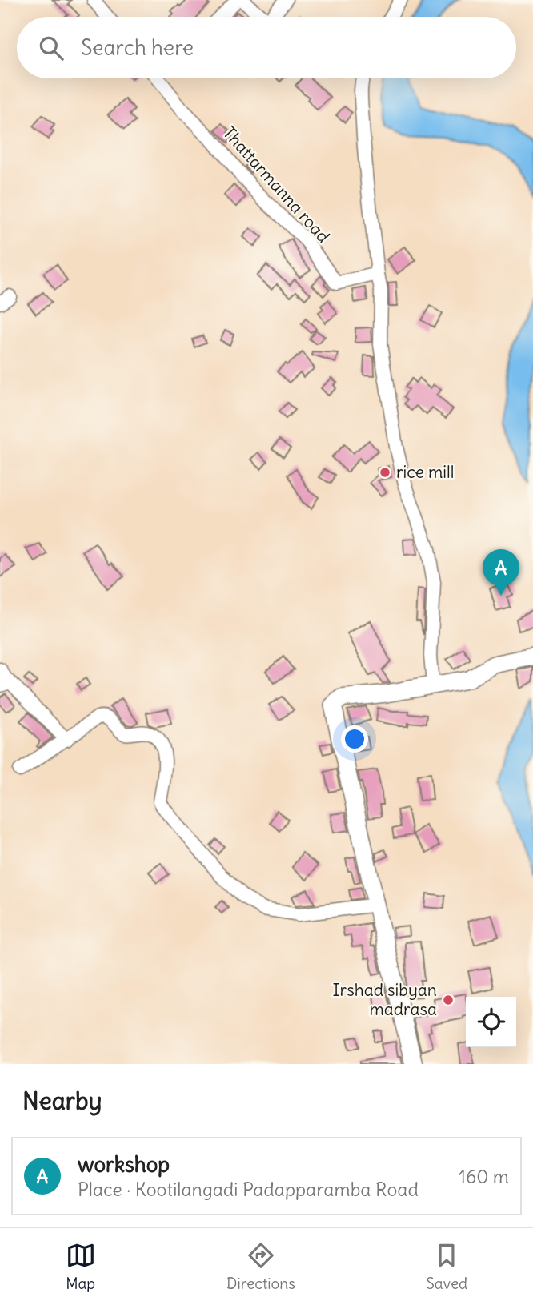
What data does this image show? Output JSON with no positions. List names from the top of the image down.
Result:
{
  "streets": {
    "street": ["Thattarmanna road"]
  },
  "places": ["rice mill", "Irshad sibyan madrasa"],
  "page": {
    "search": "Search here",
    "pins": "A",
    "heading": "Nearby",
    "list": [
      {
        "mark": "A",
        "name": "workshop",
        "note": "Place · Kootilangadi Padapparamba Road",
        "value": "160 m"
      }
    ],
    "nav": ["Map", "Directions", "Saved"]
  }
}
